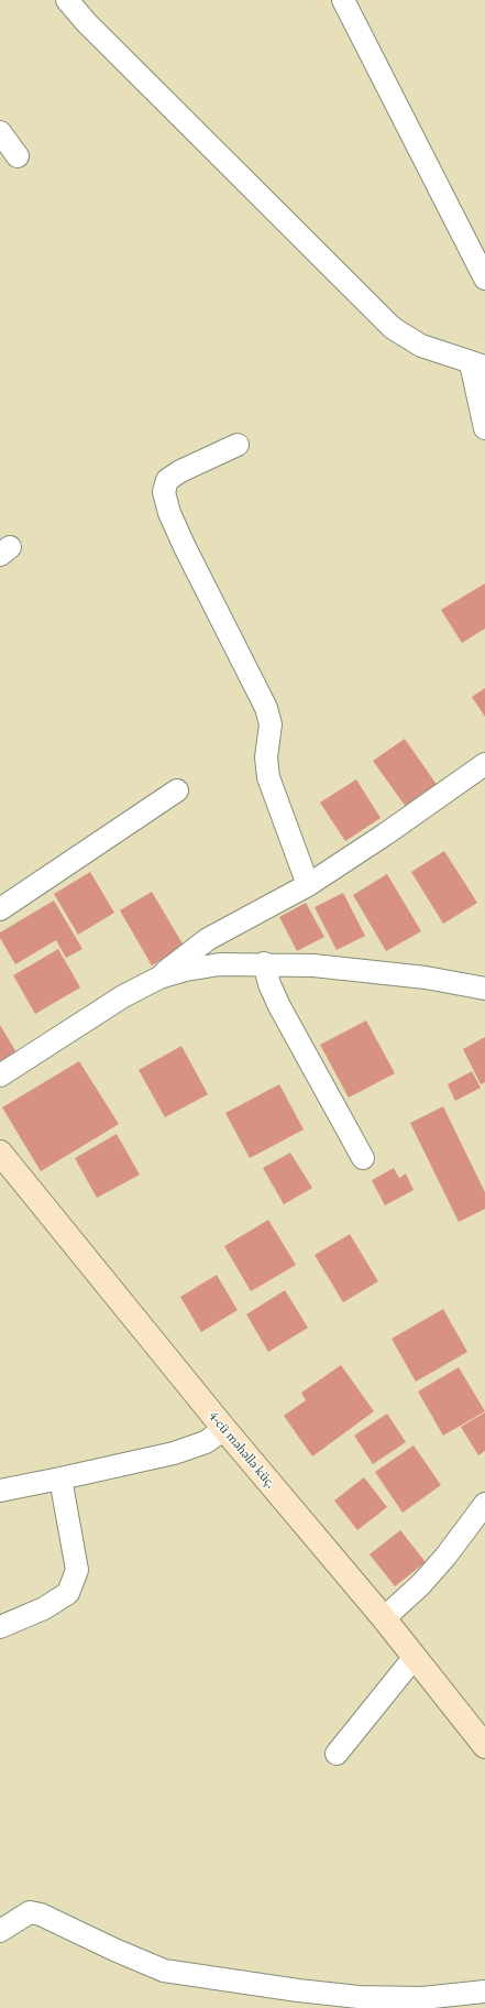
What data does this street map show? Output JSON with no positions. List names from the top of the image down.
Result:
{
  "streets": {
    "street": ["4-cü məhəllə küç."]
  }
}
